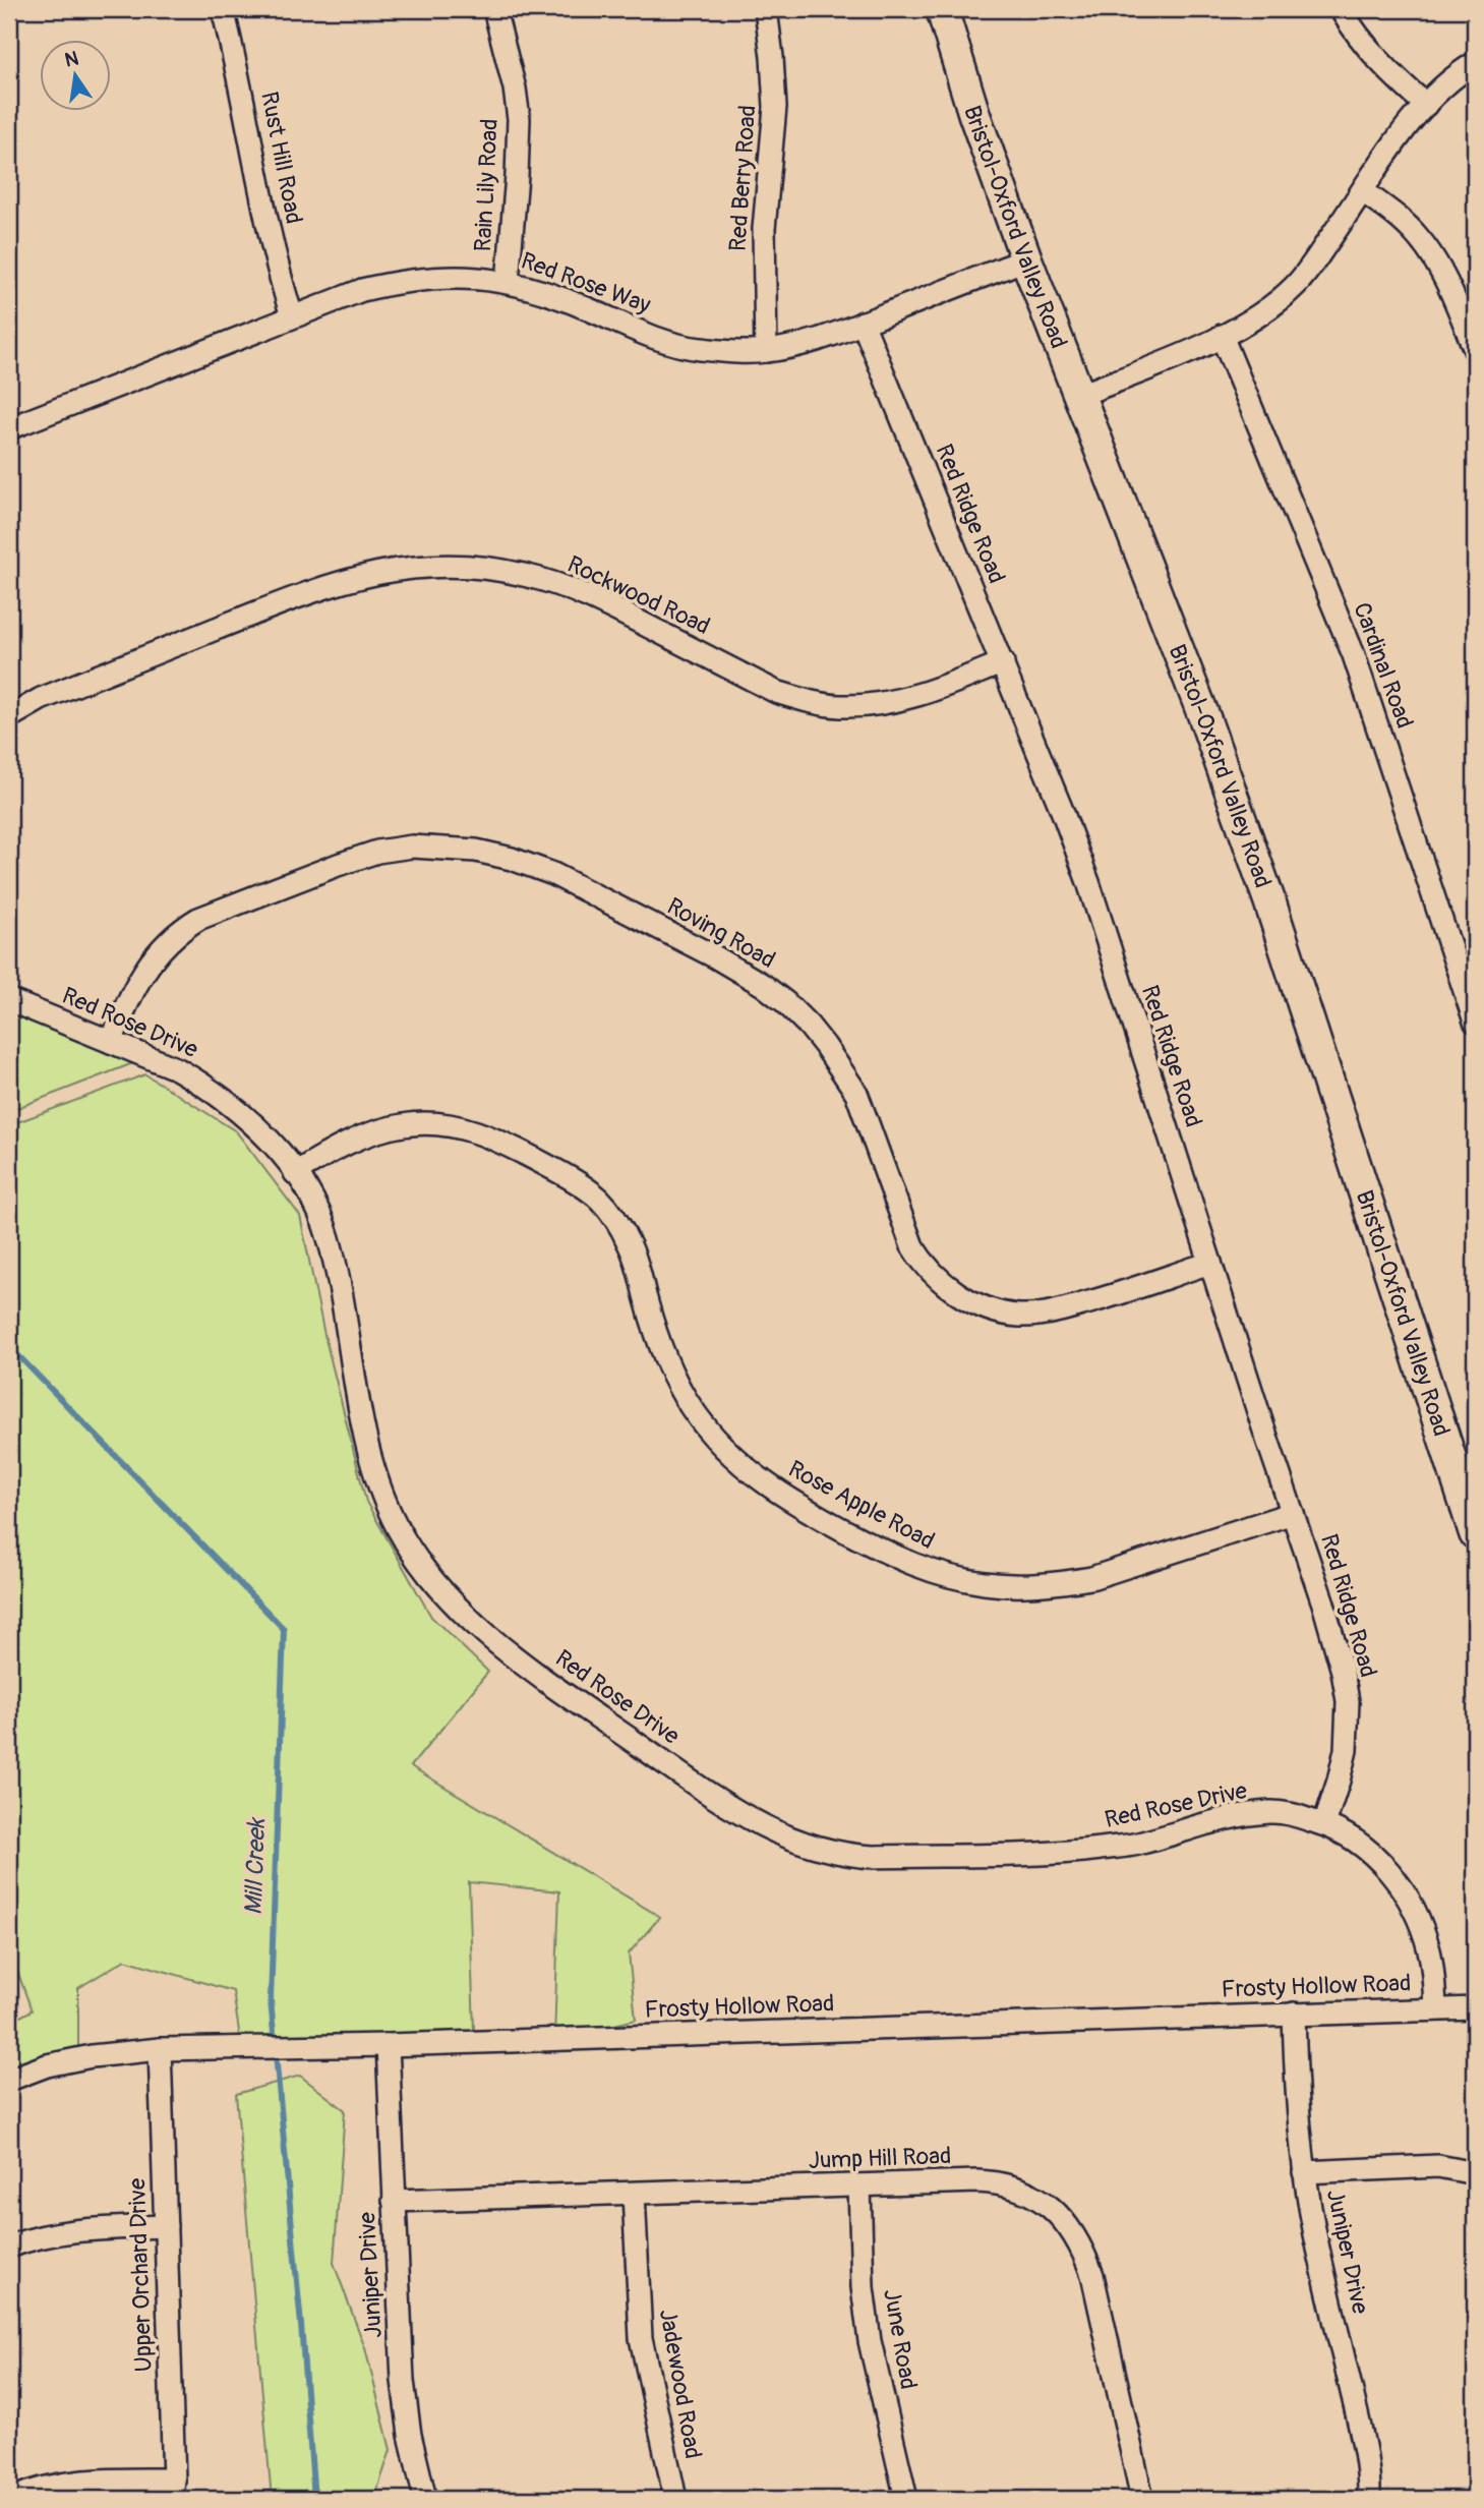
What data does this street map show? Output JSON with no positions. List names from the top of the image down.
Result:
{
  "streets": {
    "main road": ["Bristol-Oxford Valley Road"],
    "street": [
      "Rust Hill Road",
      "Red Berry Road",
      "Rain Lily Road",
      "Red Rose Way",
      "Red Ridge Road",
      "Rockwood Road",
      "Cardinal Road",
      "Roving Road",
      "Red Rose Drive",
      "Rose Apple Road",
      "Frosty Hollow Road",
      "Jump Hill Road",
      "Juniper Drive",
      "Upper Orchard Drive",
      "June Road",
      "Jadewood Road"
    ]
  },
  "crossings": [
    ["Rust Hill Road", "Red Rose Way"],
    ["Red Berry Road", "Red Rose Way"],
    ["Rain Lily Road", "Red Rose Way"],
    ["Bristol-Oxford Valley Road", "Red Rose Way"],
    ["Red Rose Way", "Red Ridge Road"],
    ["Red Ridge Road", "Rockwood Road"],
    ["Red Ridge Road", "Roving Road"],
    ["Red Ridge Road", "Red Rose Drive"],
    ["Red Ridge Road", "Rose Apple Road"],
    ["Roving Road", "Red Rose Drive"],
    ["Red Rose Drive", "Rose Apple Road"],
    ["Red Rose Drive", "Frosty Hollow Road"],
    ["Frosty Hollow Road", "Juniper Drive"],
    ["Frosty Hollow Road", "Upper Orchard Drive"],
    ["Jump Hill Road", "Juniper Drive"],
    ["Jump Hill Road", "June Road"],
    ["Jump Hill Road", "Jadewood Road"]
  ],
  "water": ["Mill Creek"],
  "north": "top"
}
